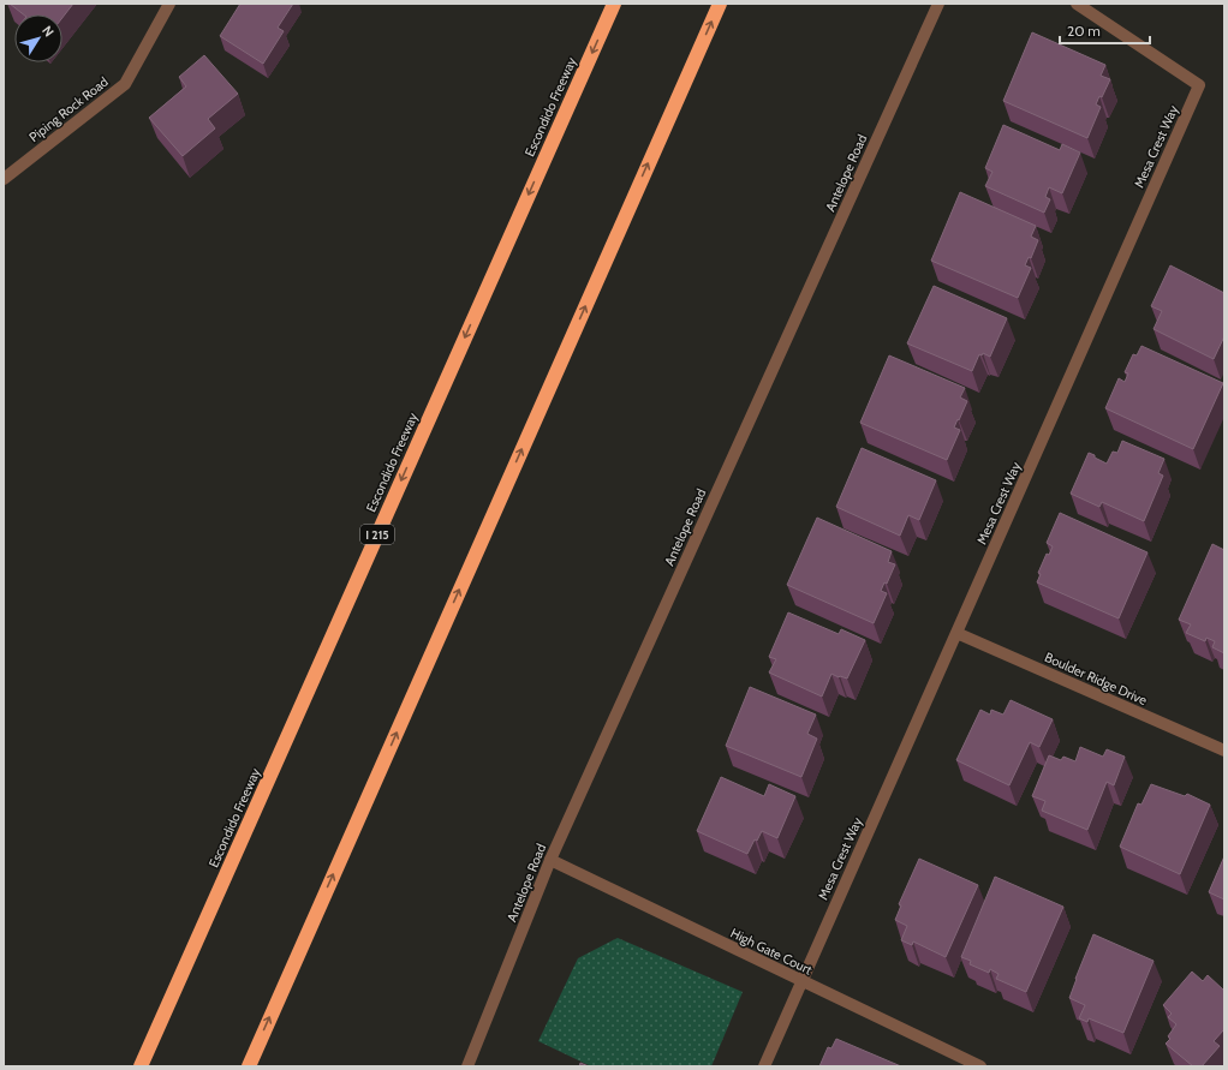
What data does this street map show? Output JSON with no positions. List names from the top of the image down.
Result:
{
  "streets": {
    "highway": ["Escondido Freeway", "I 215"],
    "street": [
      "Piping Rock Road",
      "Mesa Crest Way",
      "Antelope Road",
      "Boulder Ridge Drive",
      "High Gate Court"
    ]
  },
  "crossings": [
    ["Mesa Crest Way", "Boulder Ridge Drive"],
    ["Mesa Crest Way", "High Gate Court"],
    ["Antelope Road", "High Gate Court"]
  ],
  "scale_bar": "20 m",
  "north": "top right"
}
